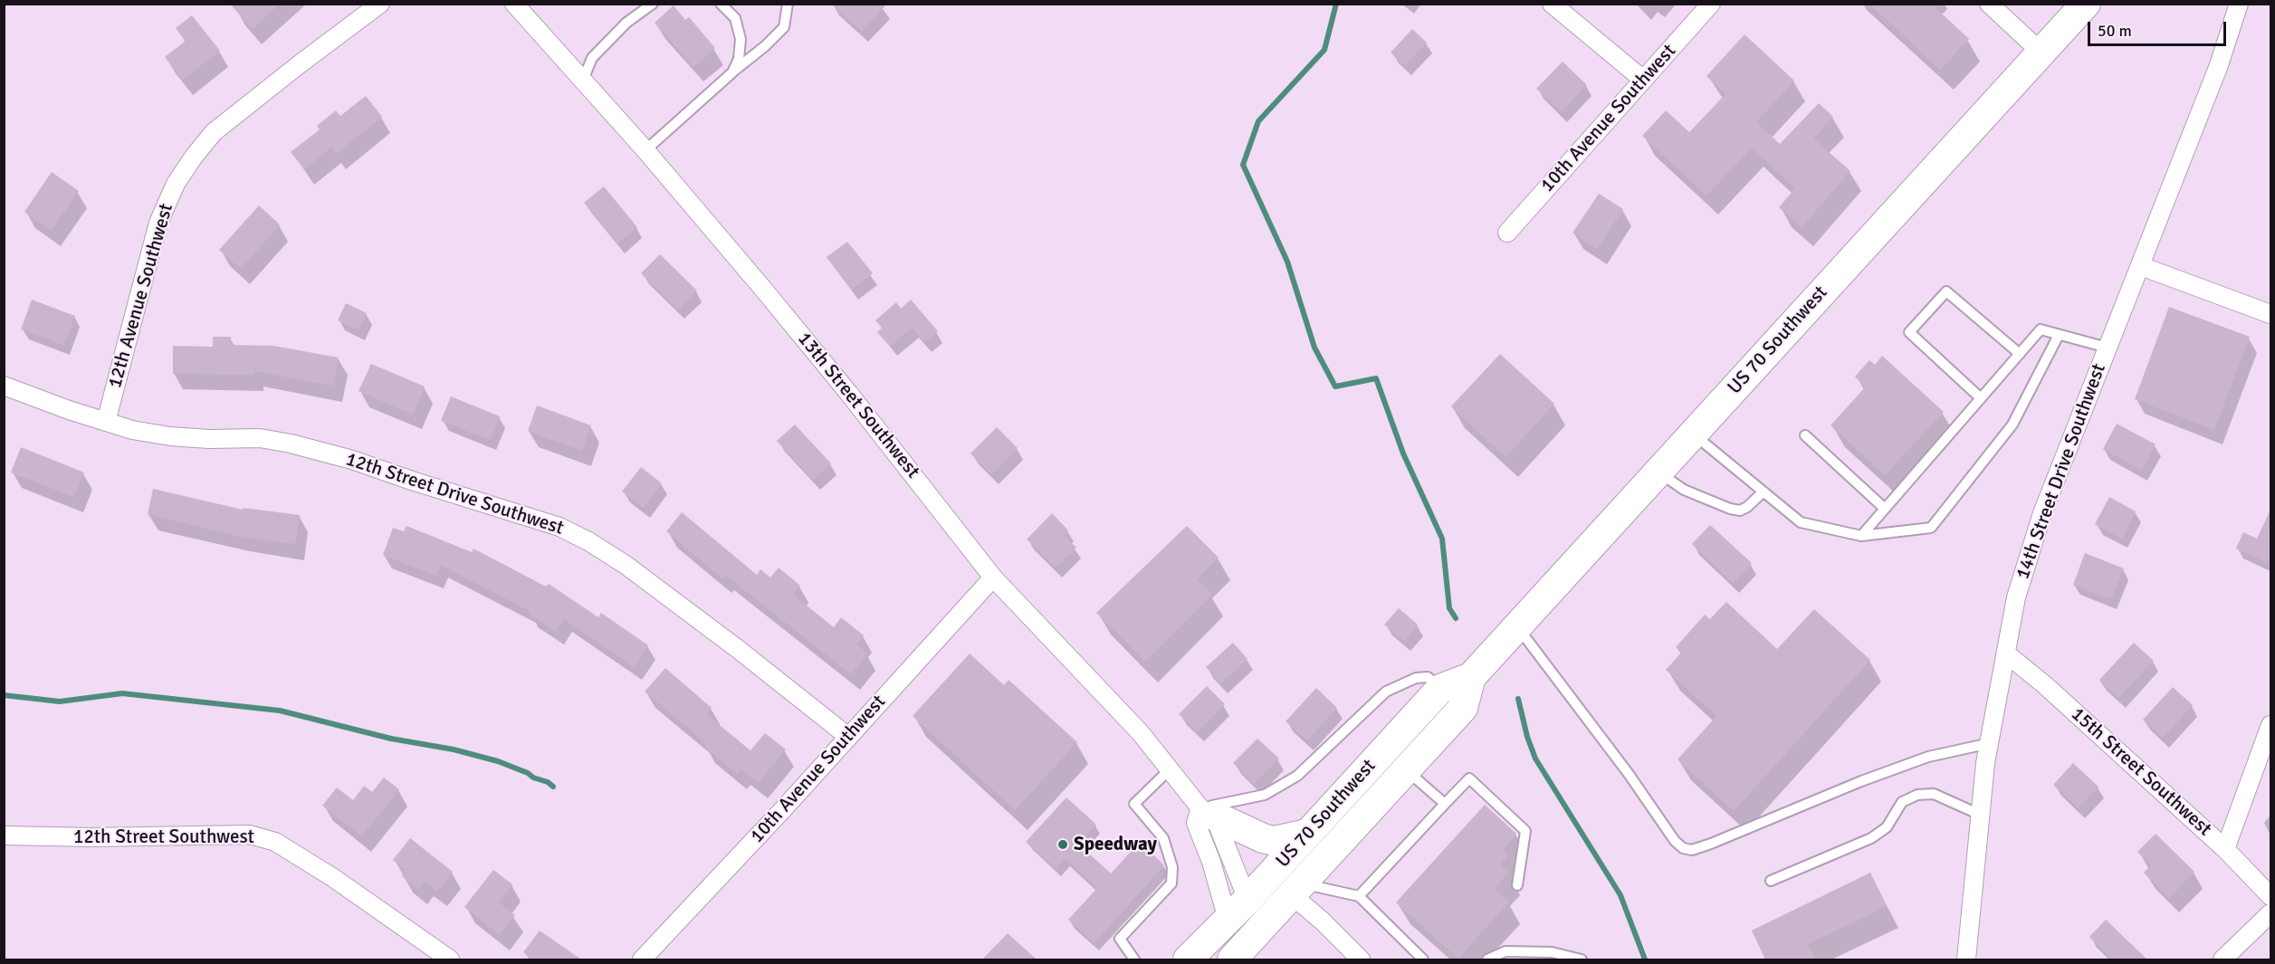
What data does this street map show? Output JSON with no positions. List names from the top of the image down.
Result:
{
  "streets": {
    "main road": ["US 70 Southwest", "13th Street Southwest"],
    "street": [
      "10th Avenue Southwest",
      "12th Avenue Southwest",
      "14th Street Drive Southwest",
      "12th Street Drive Southwest",
      "15th Street Southwest",
      "12th Street Southwest"
    ]
  },
  "crossings": [
    ["10th Avenue Southwest", "13th Street Southwest"],
    ["10th Avenue Southwest", "12th Street Drive Southwest"],
    ["12th Avenue Southwest", "12th Street Drive Southwest"],
    ["US 70 Southwest", "13th Street Southwest"],
    ["14th Street Drive Southwest", "15th Street Southwest"]
  ],
  "places": ["Speedway"],
  "scale_bar": "50 m"
}
